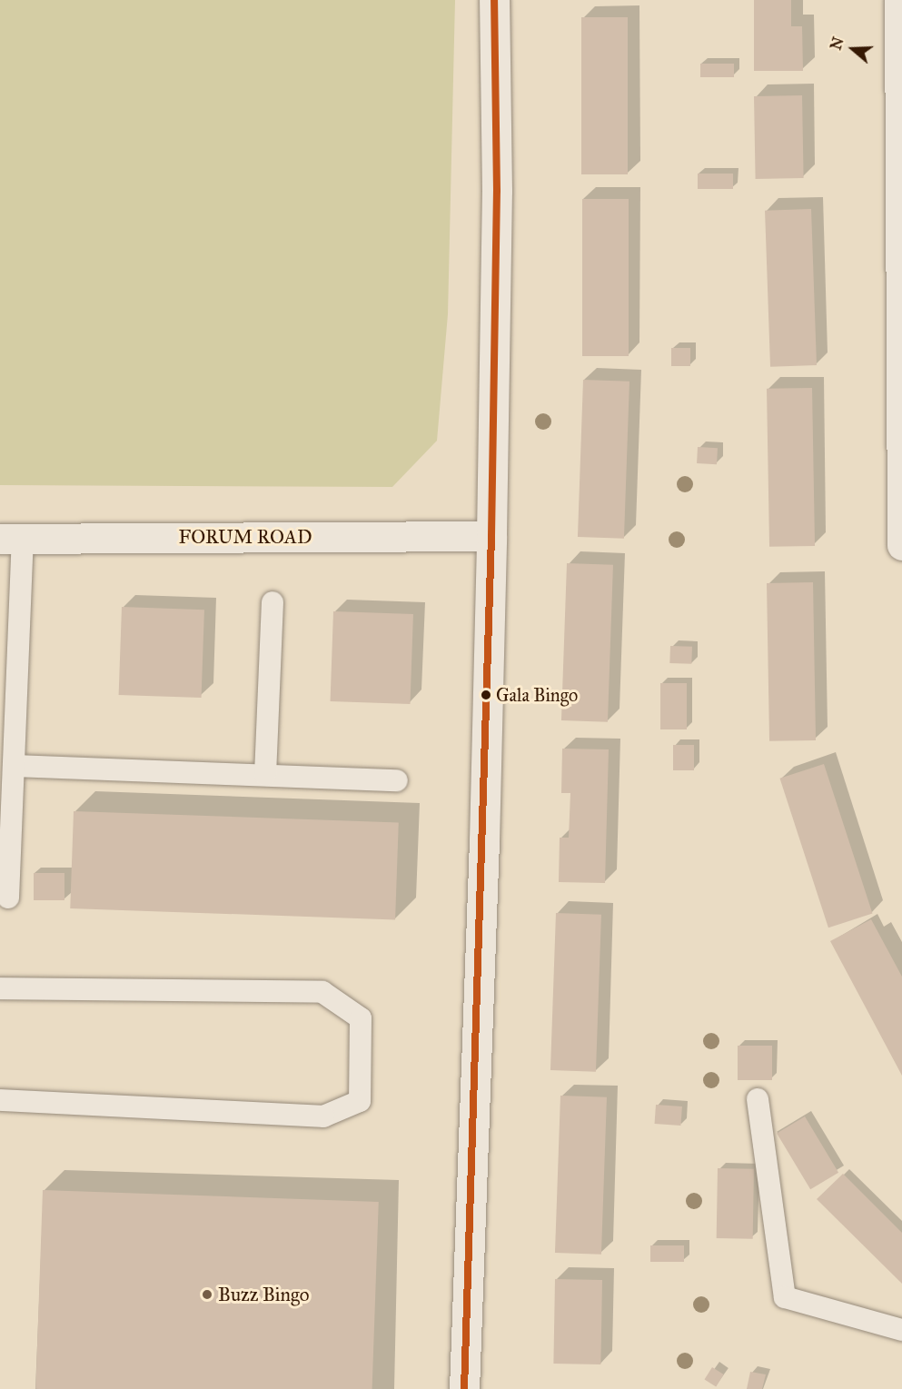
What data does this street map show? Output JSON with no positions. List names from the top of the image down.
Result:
{
  "streets": {
    "street": ["FORUM ROAD"]
  },
  "places": ["Gala Bingo", "Buzz Bingo"],
  "north": "left"
}
